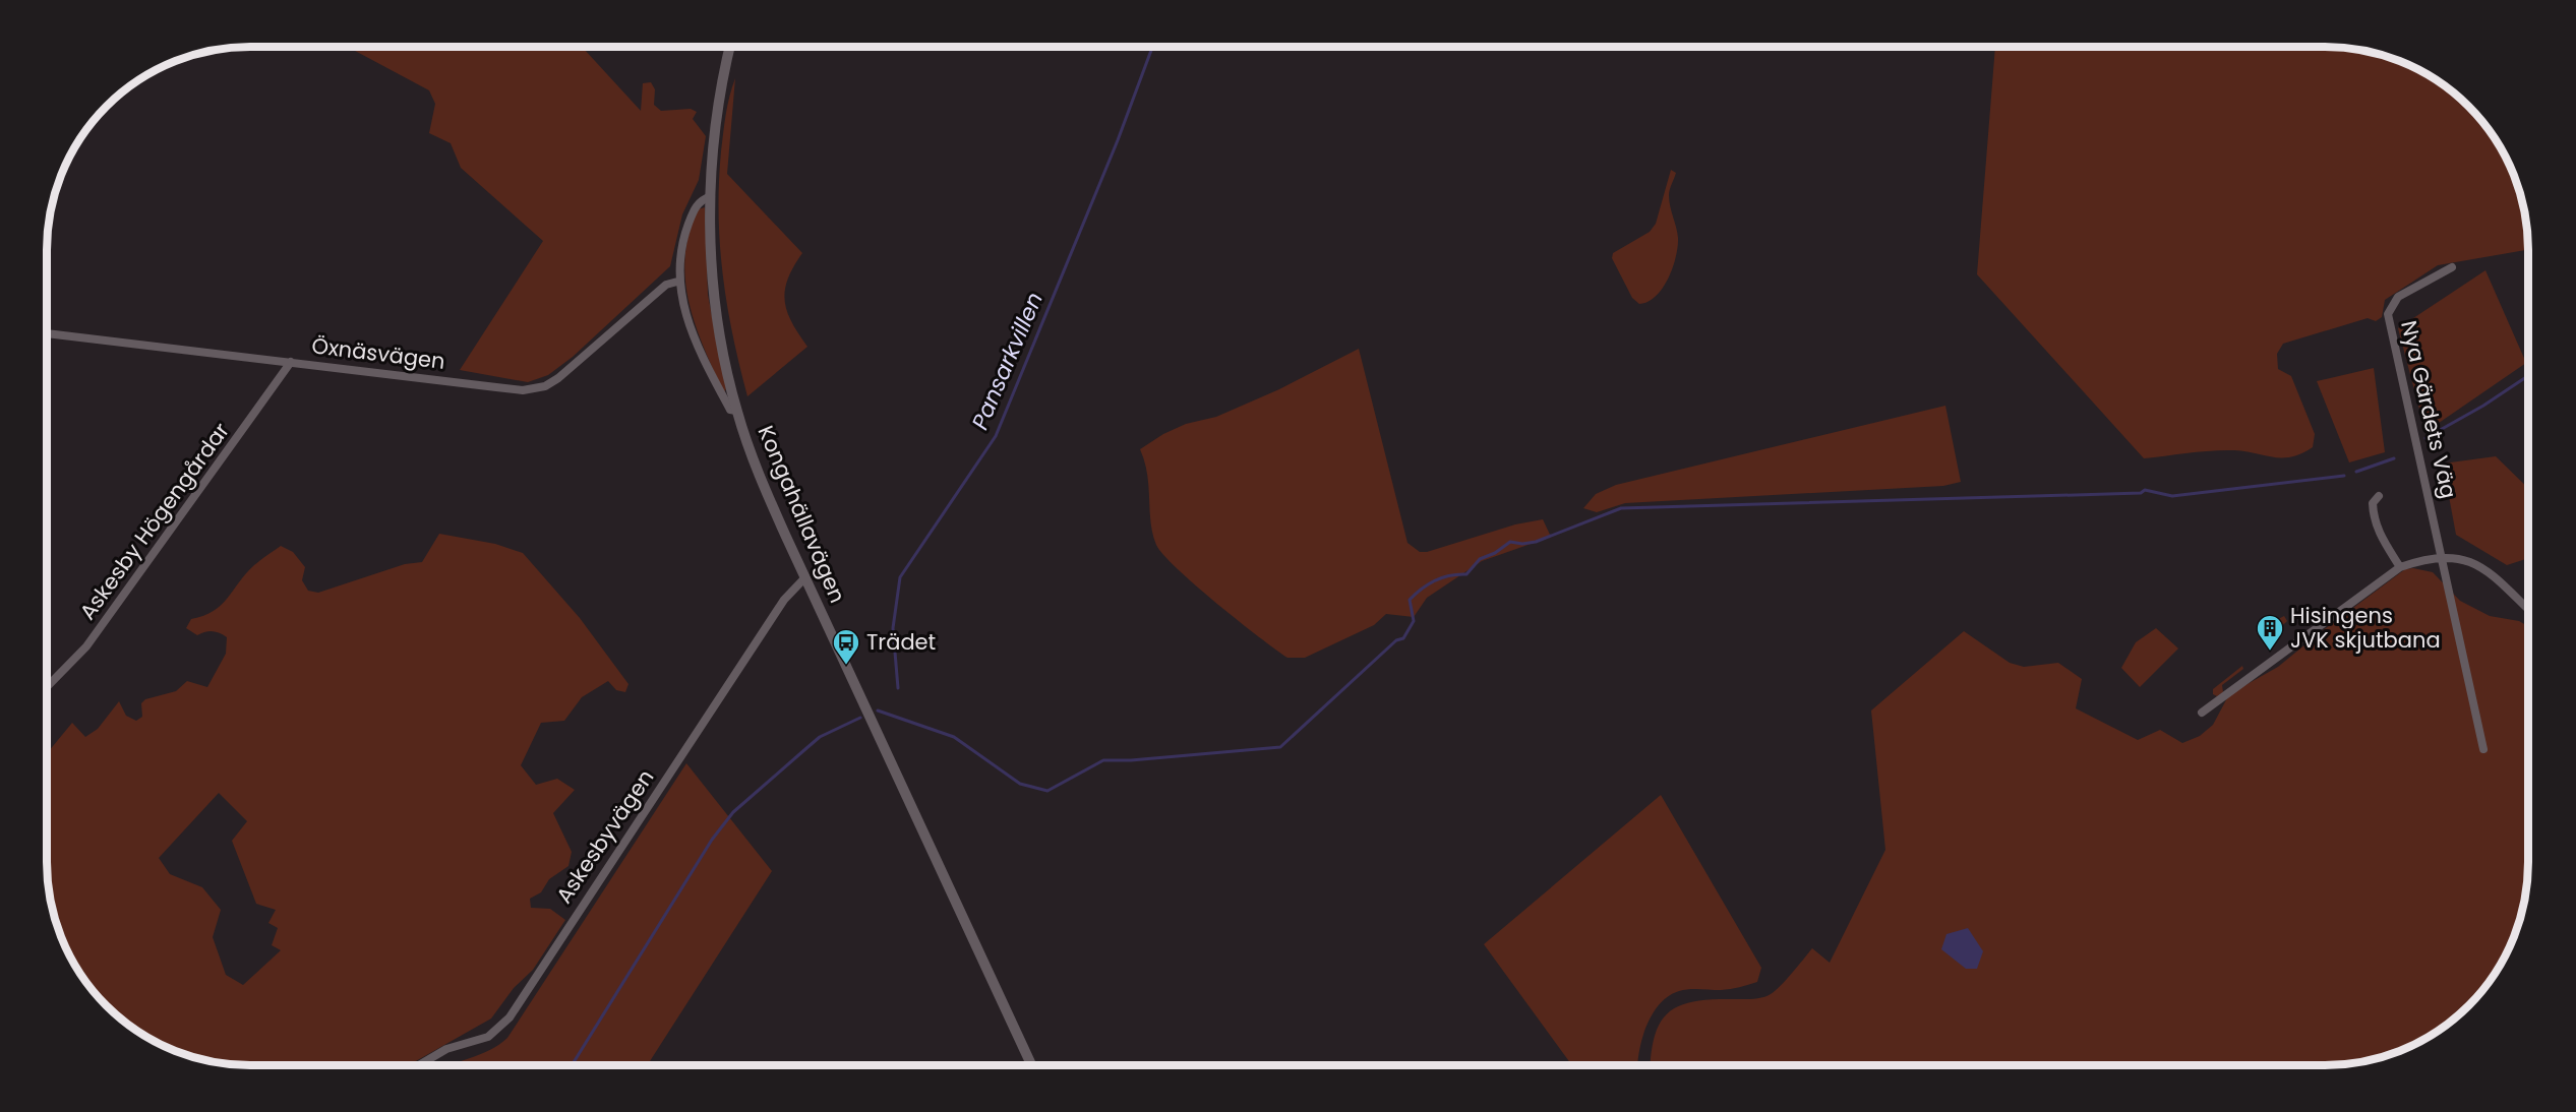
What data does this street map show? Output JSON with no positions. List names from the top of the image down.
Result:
{
  "streets": {
    "street": [
      "Öxnäsvägen",
      "Nya Gärdets Väg",
      "Kongahällavägen",
      "Askesby Högengårdar",
      "Askesbyvägen"
    ]
  },
  "crossings": [
    ["Öxnäsvägen", "Askesby Högengårdar"],
    ["Kongahällavägen", "Askesbyvägen"]
  ],
  "water": ["Pansarkvillen"],
  "places": {
    "building": ["Hisingens JVK skjutbana"],
    "bus stop": ["Trädet"]
  }
}
